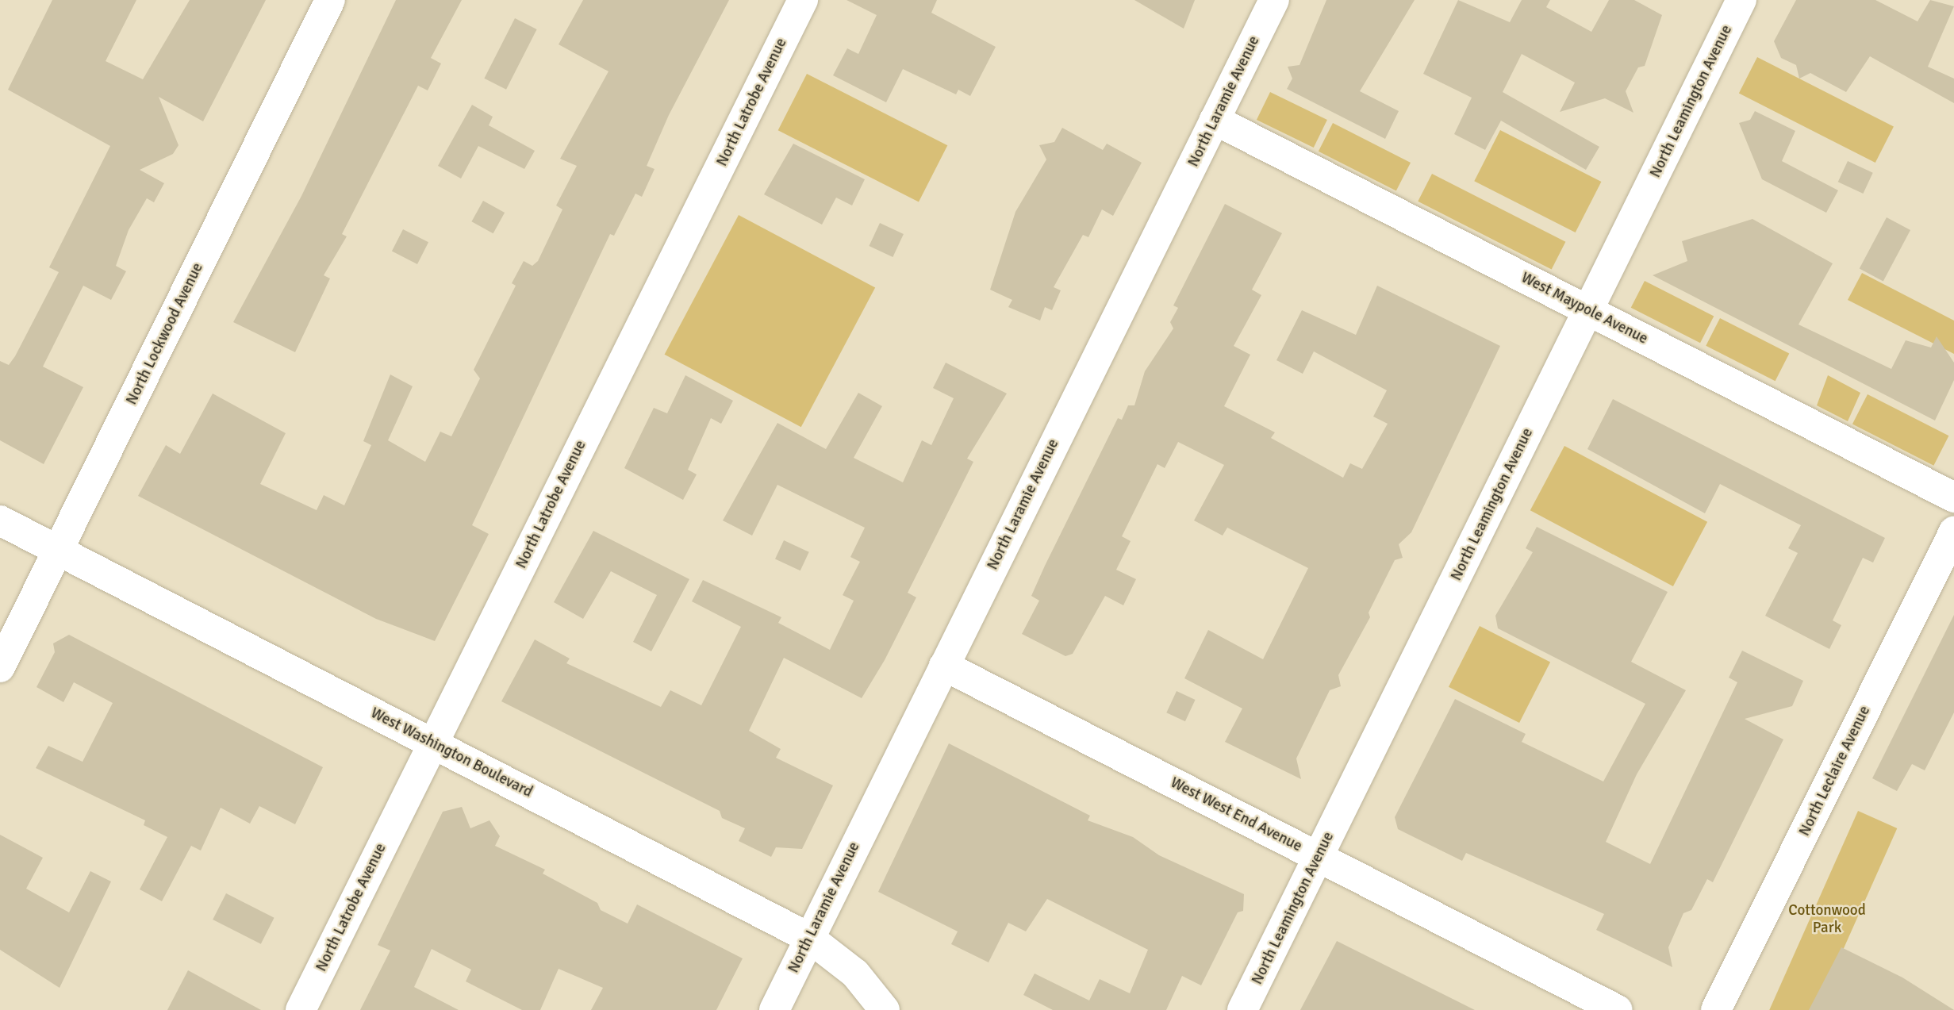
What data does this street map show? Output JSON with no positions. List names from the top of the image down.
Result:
{
  "streets": {
    "street": [
      "North Laramie Avenue",
      "North Leamington Avenue",
      "North Latrobe Avenue",
      "West Maypole Avenue",
      "North Lockwood Avenue",
      "West Washington Boulevard",
      "North Leclaire Avenue",
      "West West End Avenue"
    ]
  },
  "crossings": [
    ["North Laramie Avenue", "West Maypole Avenue"],
    ["North Laramie Avenue", "West Washington Boulevard"],
    ["North Laramie Avenue", "West West End Avenue"],
    ["North Leamington Avenue", "West Maypole Avenue"],
    ["North Leamington Avenue", "West West End Avenue"],
    ["North Latrobe Avenue", "West Washington Boulevard"],
    ["North Lockwood Avenue", "West Washington Boulevard"]
  ],
  "parks": ["Cottonwood Park"]
}
